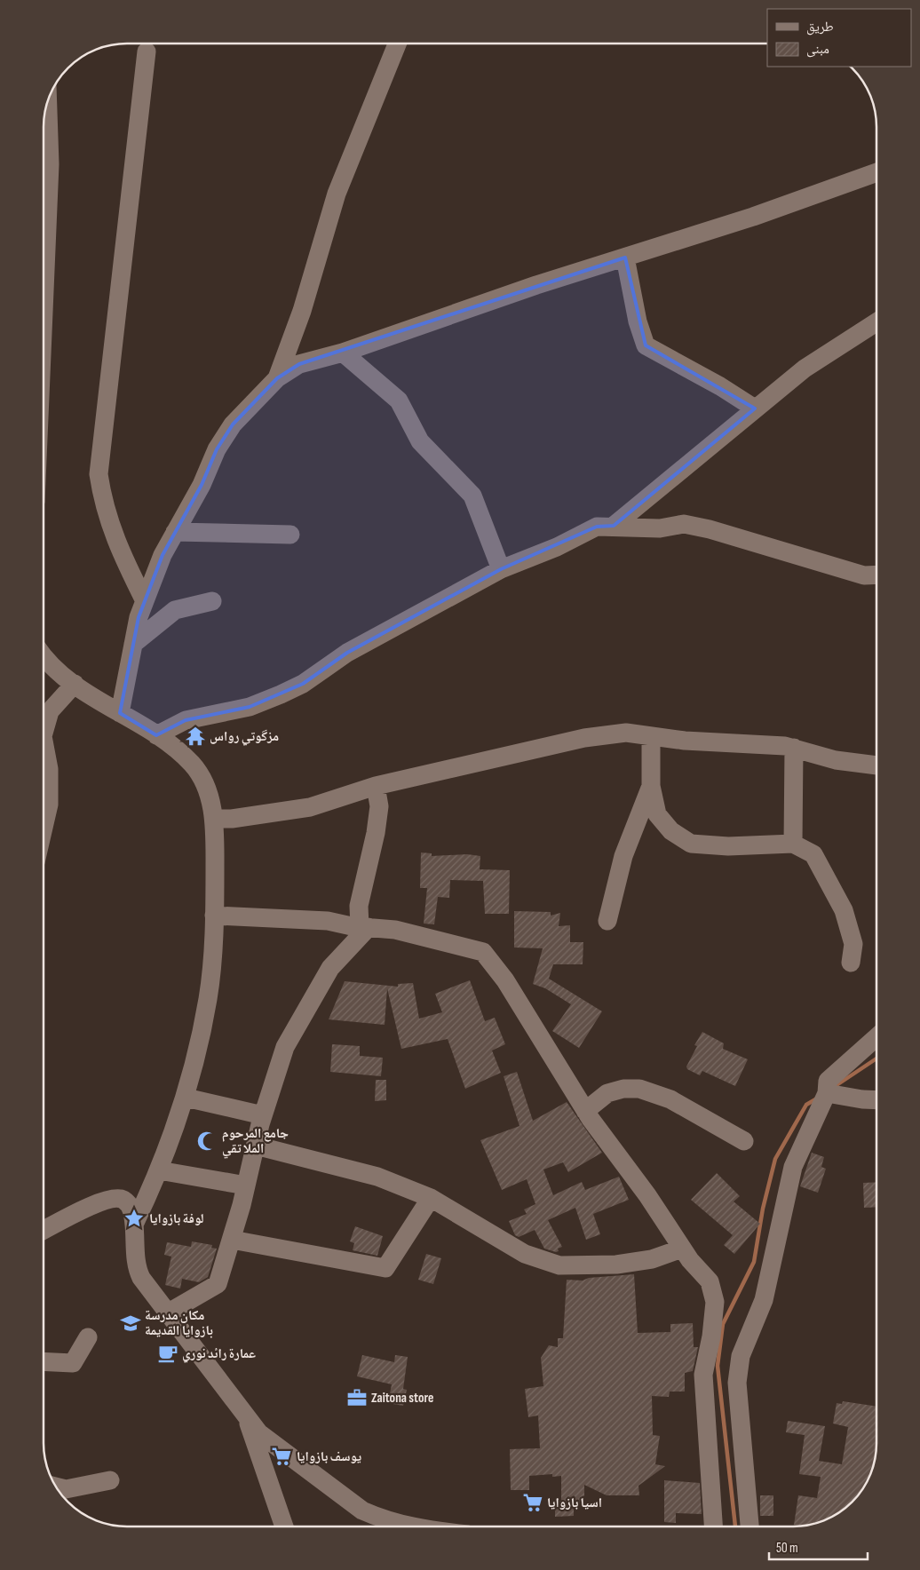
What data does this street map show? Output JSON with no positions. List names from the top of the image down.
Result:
{
  "places": {
    "temple": ["مزگوتي رواس"],
    "mosque": ["جامع المرحوم الملا تقي"],
    "place": ["لوفة بازوايا"],
    "school or university": ["مكان مدرسة بازوايا القديمة"],
    "cafe": ["عمارة رائد نوري"],
    "office": ["Zaitona store"],
    "supermarket": ["يوسف بازوايا", "اسيا بازوايا"]
  },
  "legend": ["طريق", "مبنى"],
  "scale_bar": "50 m"
}
